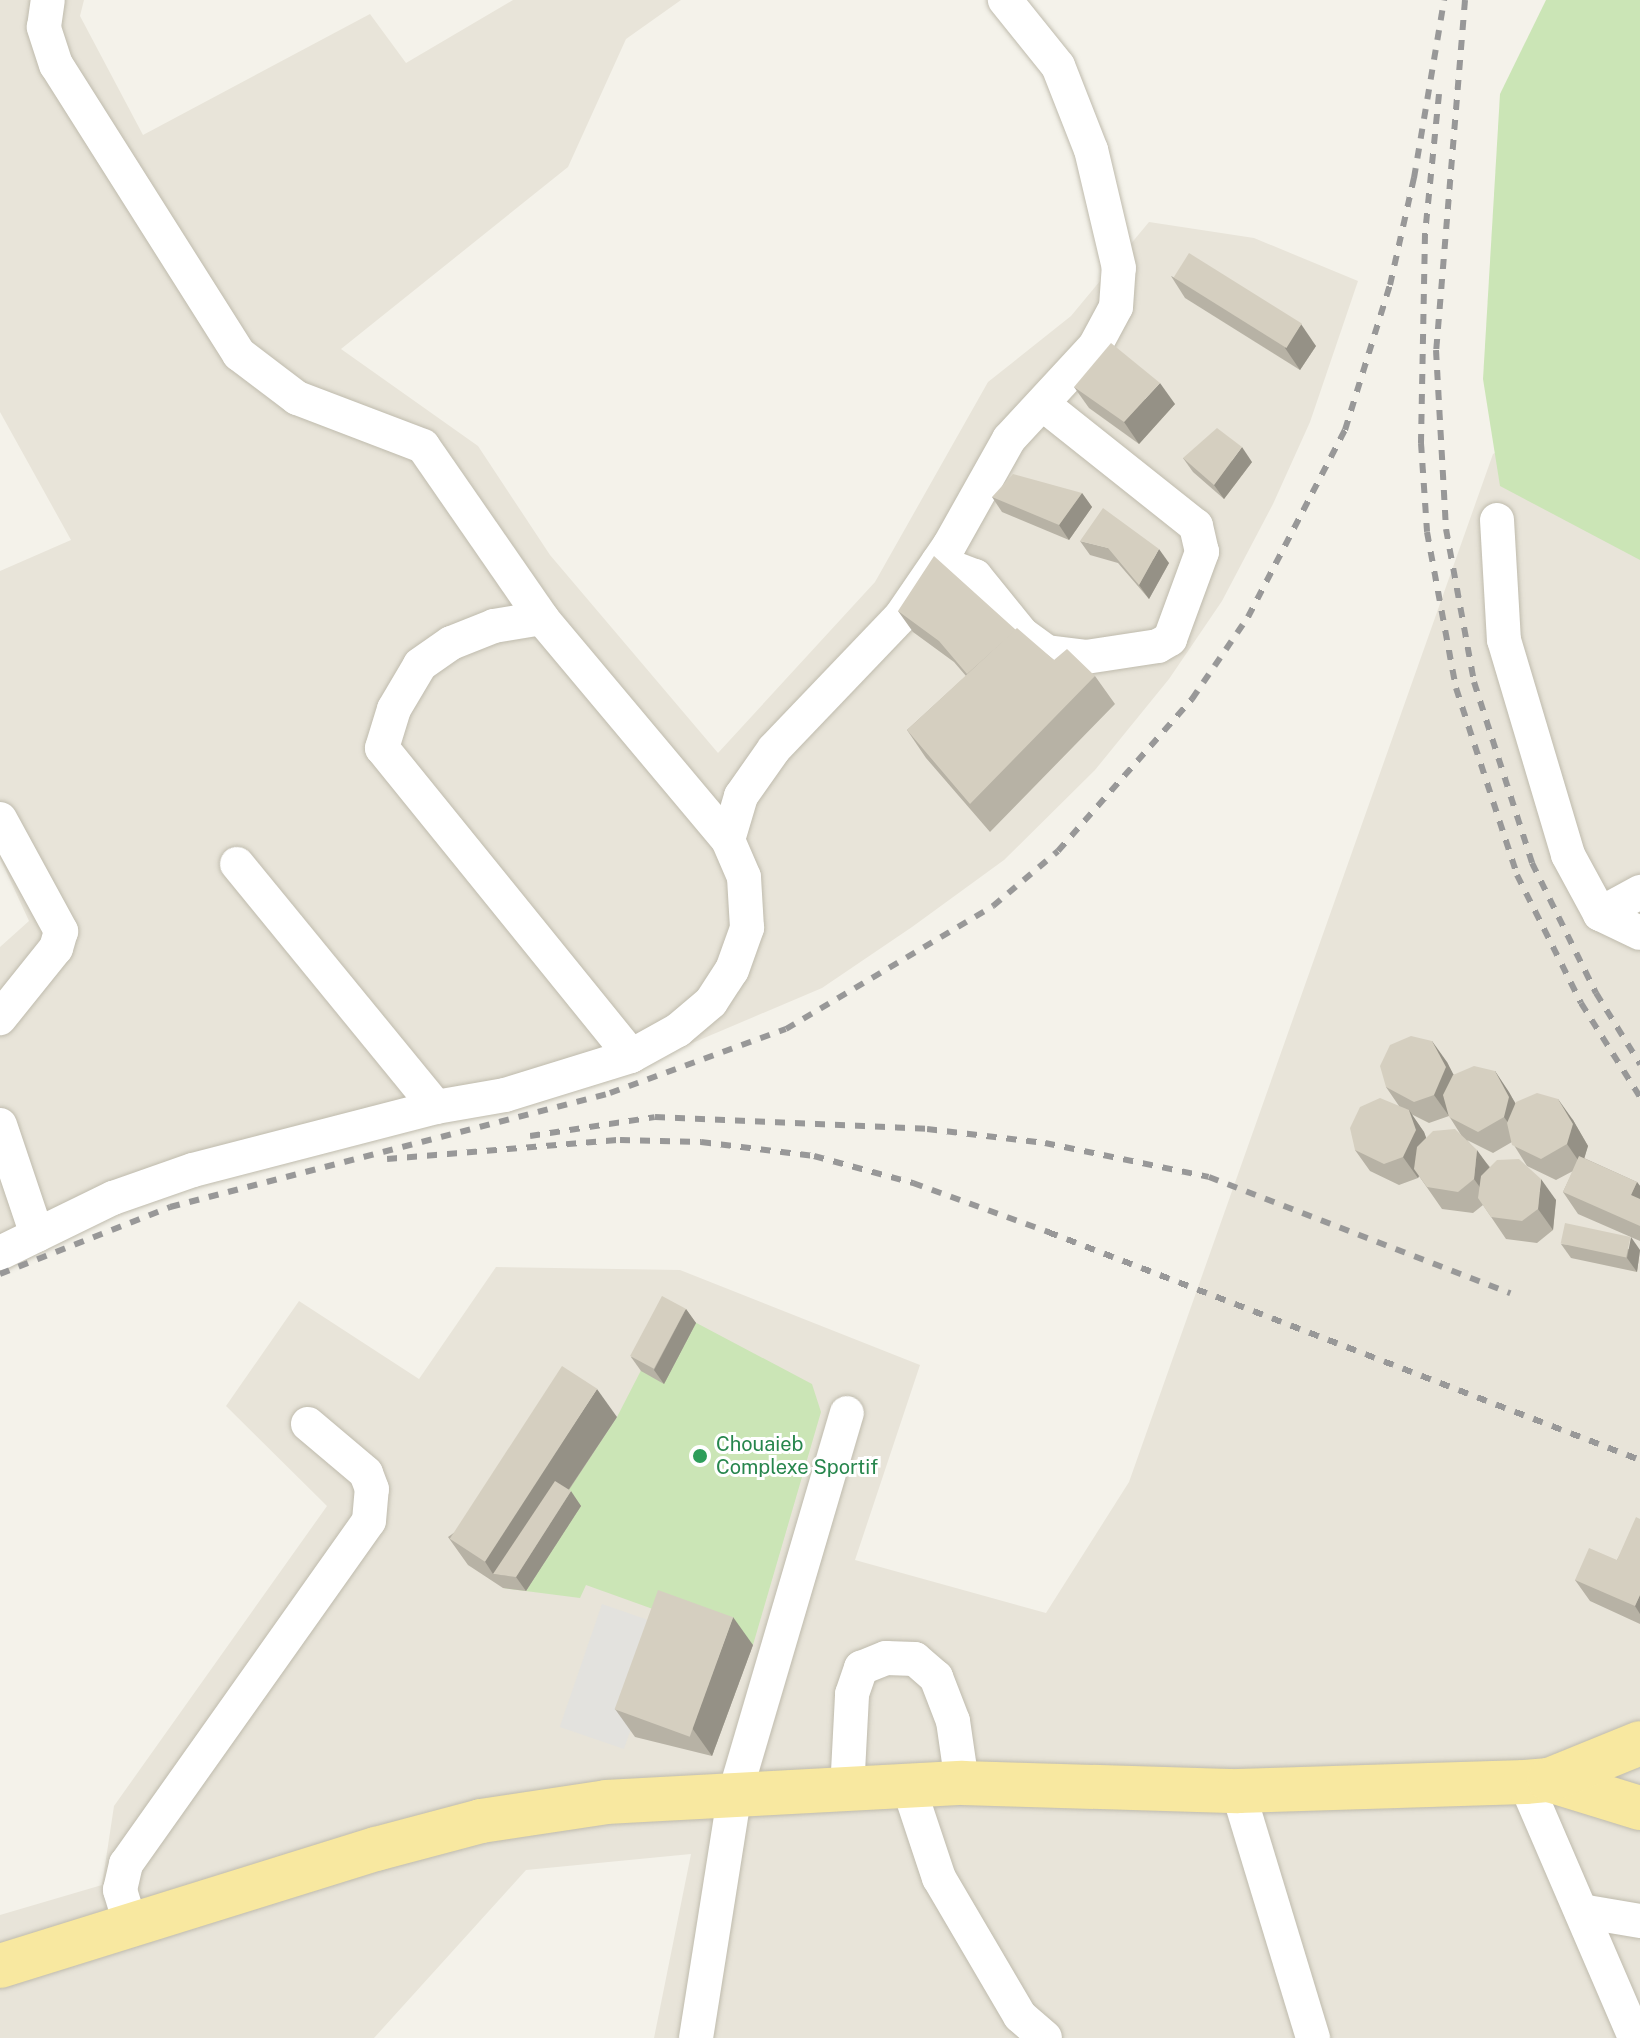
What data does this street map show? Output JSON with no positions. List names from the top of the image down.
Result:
{
  "places": ["Chouaieb Complexe Sportif"]
}
